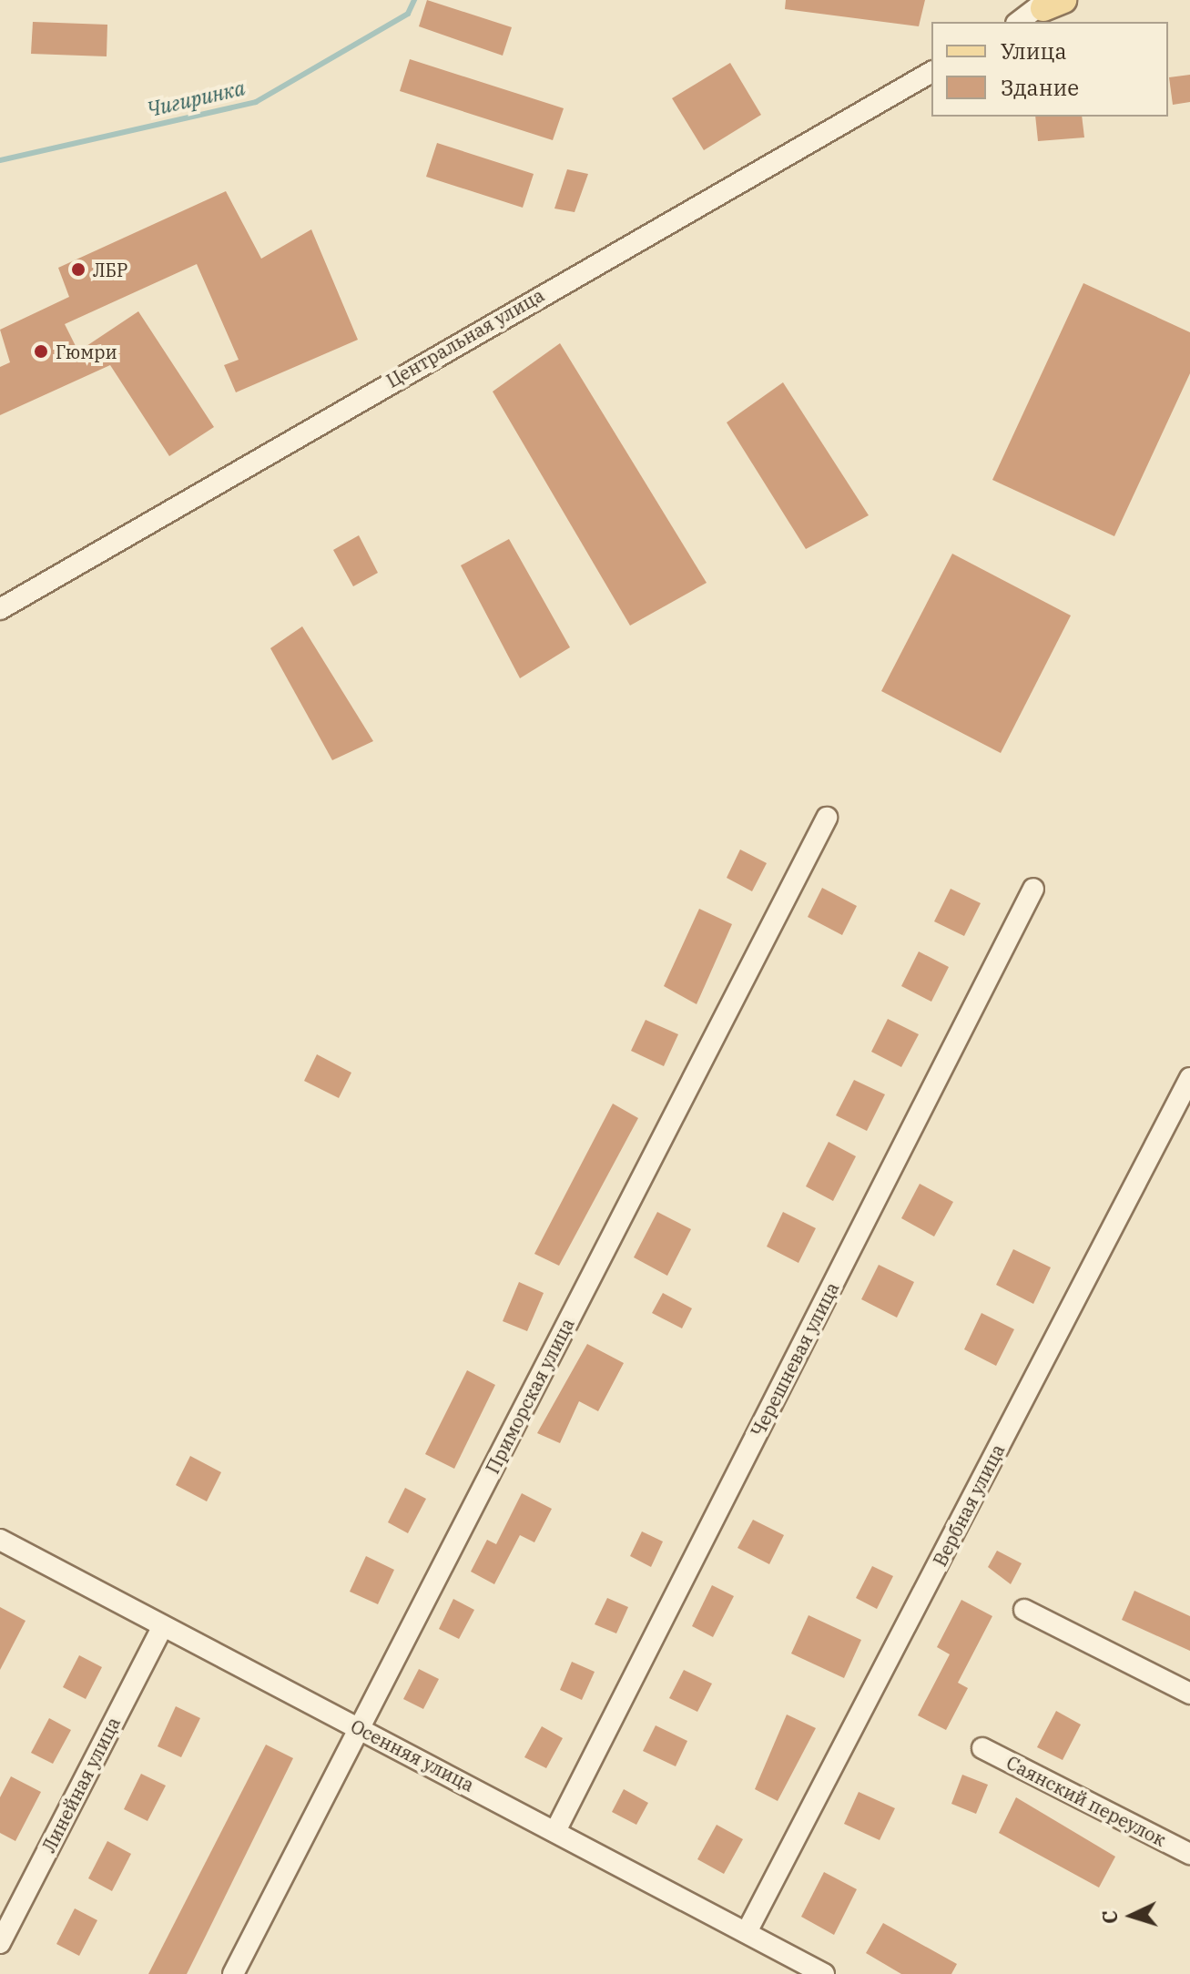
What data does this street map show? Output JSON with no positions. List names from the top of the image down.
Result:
{
  "streets": {
    "street": [
      "Центральная улица",
      "Черешневая улица",
      "Приморская улица",
      "Вербная улица",
      "Осенняя улица",
      "Линейная улица",
      "Саянский переулок"
    ]
  },
  "crossings": [
    ["Черешневая улица", "Осенняя улица"],
    ["Приморская улица", "Осенняя улица"],
    ["Вербная улица", "Осенняя улица"],
    ["Осенняя улица", "Линейная улица"]
  ],
  "water": ["Чигиринка"],
  "places": ["ЛБР", "Гюмри"],
  "legend": ["Улица", "Здание"],
  "north": "left"
}
